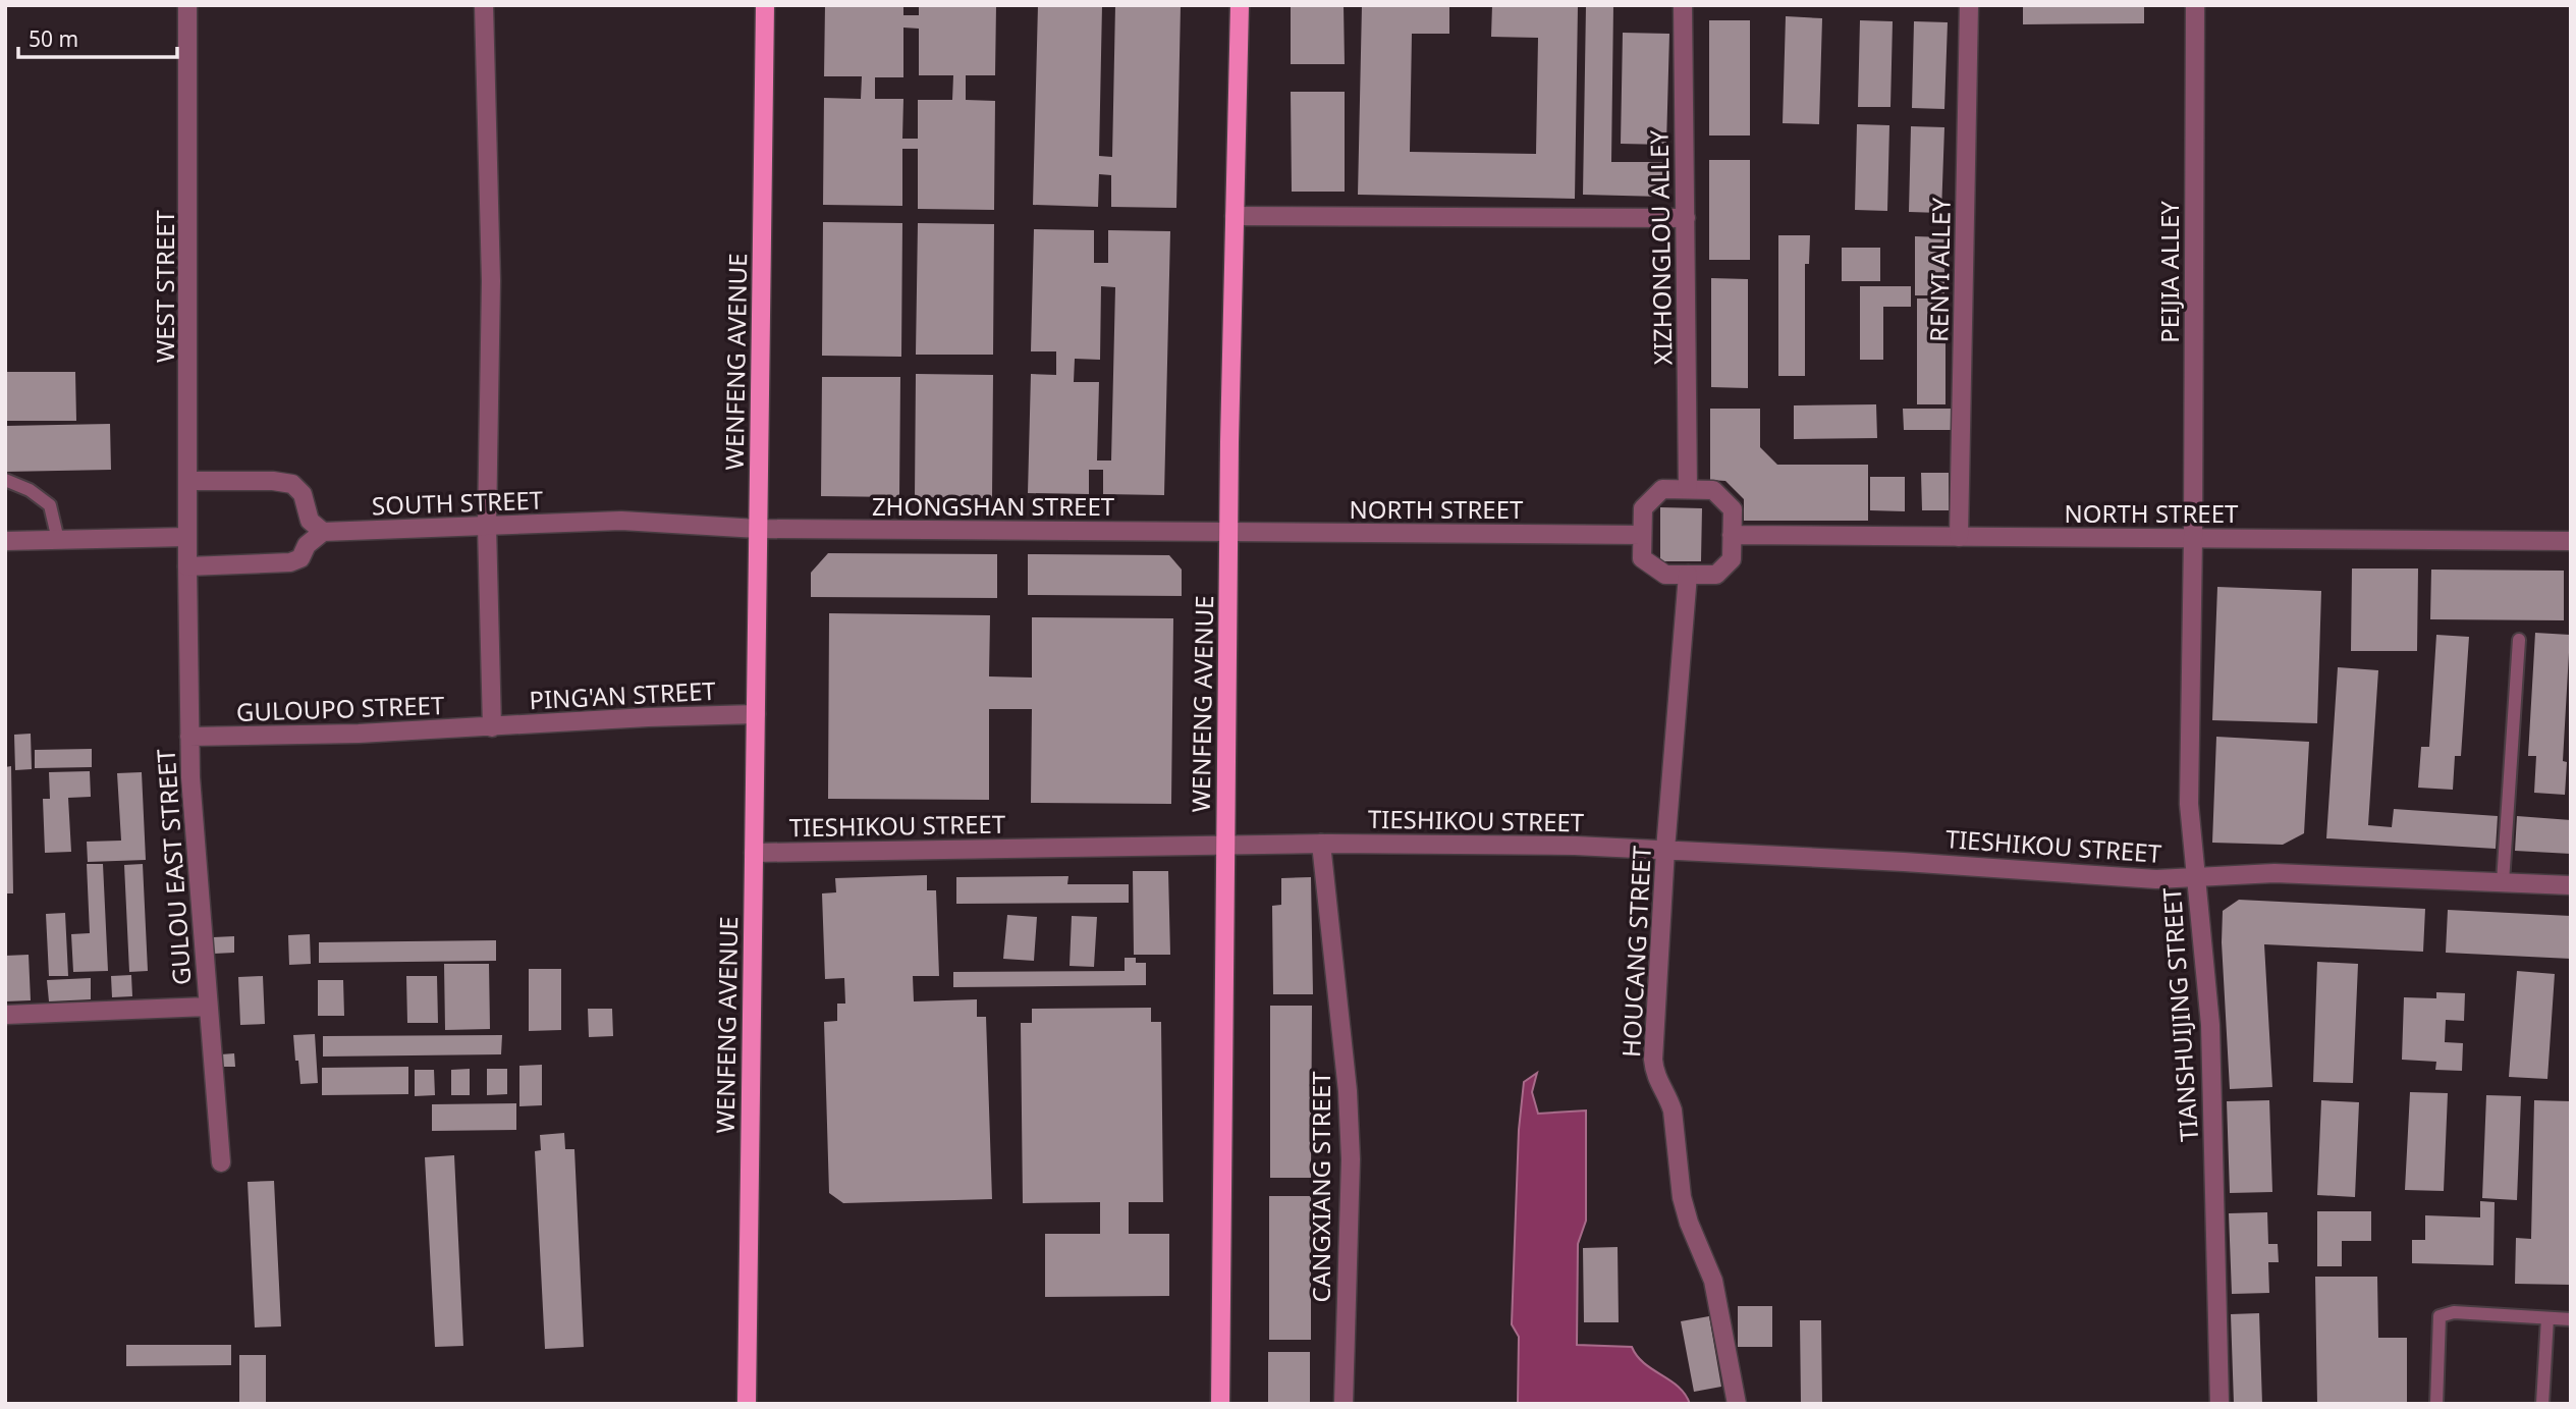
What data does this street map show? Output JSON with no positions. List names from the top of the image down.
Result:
{
  "streets": {
    "main road": ["WENFENG AVENUE"],
    "street": [
      "XIZHONGLOU ALLEY",
      "RENYI ALLEY",
      "PEIJIA ALLEY",
      "WEST STREET",
      "SOUTH STREET",
      "ZHONGSHAN STREET",
      "NORTH STREET",
      "PING'AN STREET",
      "GULOUPO STREET",
      "TIESHIKOU STREET",
      "GULOU EAST STREET",
      "HOUCANG STREET",
      "TIANSHUIJING STREET",
      "CANGXIANG STREET"
    ]
  },
  "crossings": [
    ["XIZHONGLOU ALLEY", "NORTH STREET"],
    ["XIZHONGLOU ALLEY", "HOUCANG STREET"],
    ["RENYI ALLEY", "NORTH STREET"],
    ["PEIJIA ALLEY", "NORTH STREET"],
    ["PEIJIA ALLEY", "TIANSHUIJING STREET"],
    ["WEST STREET", "GULOU EAST STREET"],
    ["WENFENG AVENUE", "SOUTH STREET"],
    ["WENFENG AVENUE", "ZHONGSHAN STREET"],
    ["WENFENG AVENUE", "NORTH STREET"],
    ["WENFENG AVENUE", "PING'AN STREET"],
    ["WENFENG AVENUE", "TIESHIKOU STREET"],
    ["SOUTH STREET", "ZHONGSHAN STREET"],
    ["ZHONGSHAN STREET", "NORTH STREET"],
    ["NORTH STREET", "HOUCANG STREET"],
    ["NORTH STREET", "TIANSHUIJING STREET"],
    ["PING'AN STREET", "GULOUPO STREET"],
    ["GULOUPO STREET", "GULOU EAST STREET"],
    ["TIESHIKOU STREET", "HOUCANG STREET"],
    ["TIESHIKOU STREET", "TIANSHUIJING STREET"],
    ["TIESHIKOU STREET", "CANGXIANG STREET"]
  ],
  "scale_bar": "50 m"
}
